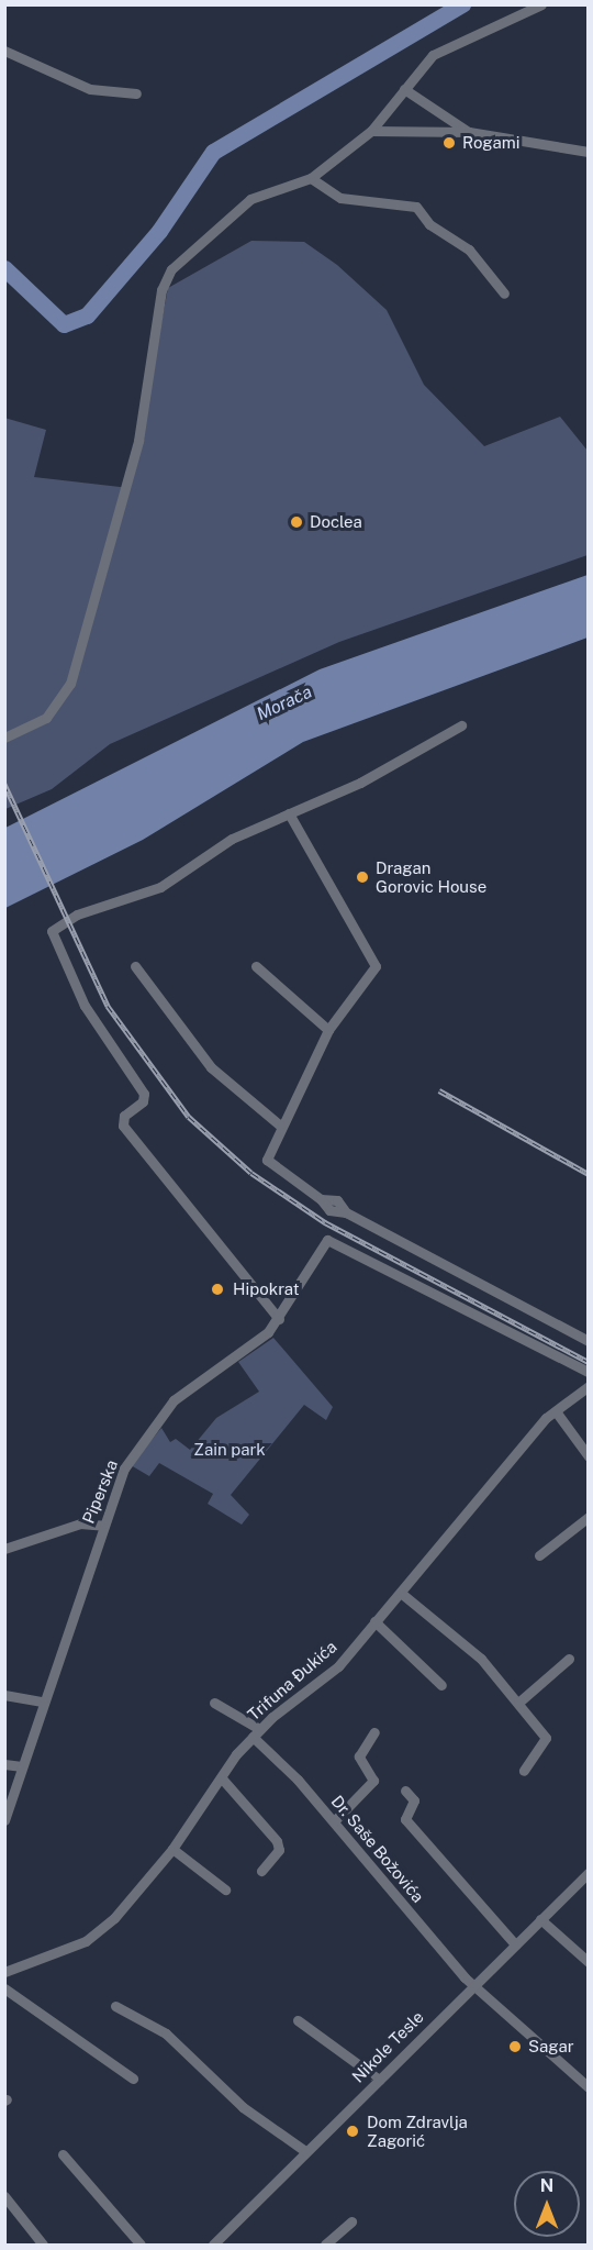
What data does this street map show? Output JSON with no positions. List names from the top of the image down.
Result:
{
  "streets": {
    "street": [
      "Piperska",
      "Trifuna Đukića",
      "Dr. Saše Božovića",
      "Nikole Tesle"
    ]
  },
  "crossings": [
    ["Trifuna Đukića", "Dr. Saše Božovića"],
    ["Dr. Saše Božovića", "Nikole Tesle"]
  ],
  "water": ["Morača"],
  "parks": ["Zain park"],
  "places": [
    "Rogami",
    "Doclea",
    "Dragan Gorovic House",
    "Hipokrat",
    "Sagar",
    "Dom Zdravlja Zagorić"
  ],
  "north": "top"
}
